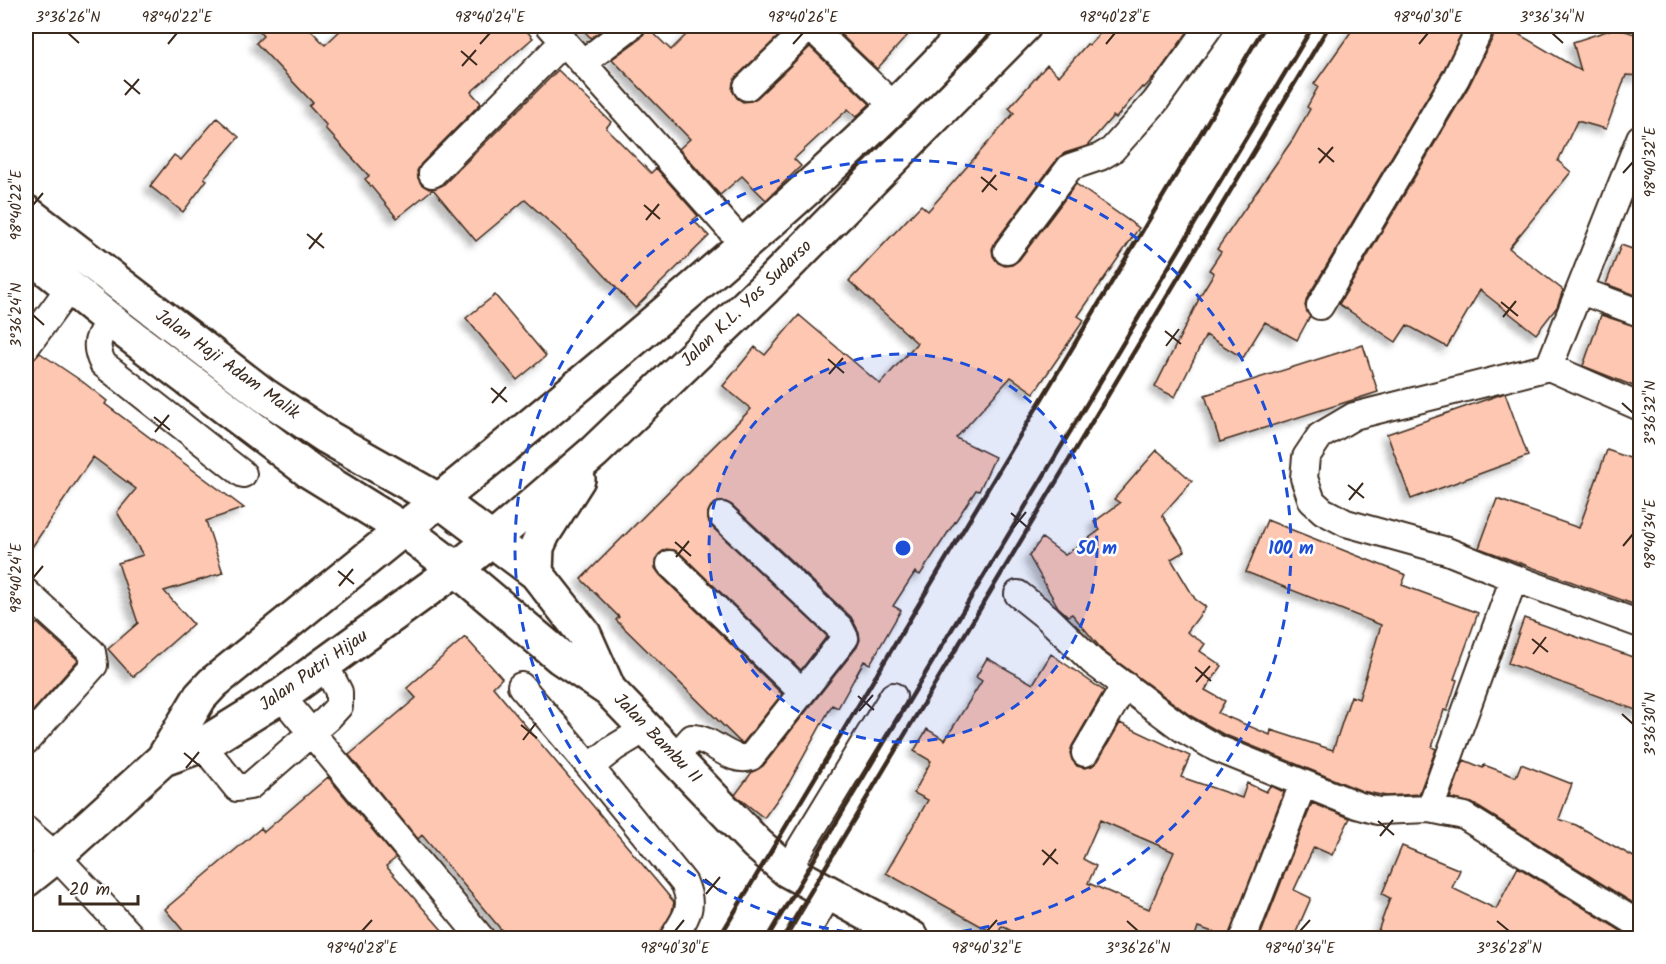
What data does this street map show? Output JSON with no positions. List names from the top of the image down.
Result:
{
  "streets": {
    "main road": [
      "Jalan K.L. Yos Sudarso",
      "Jalan Haji Adam Malik",
      "Jalan Putri Hijau",
      "Jalan Bambu II"
    ]
  },
  "crossings": [
    ["Jalan K.L. Yos Sudarso", "Jalan Putri Hijau"],
    ["Jalan K.L. Yos Sudarso", "Jalan Bambu II"],
    ["Jalan Haji Adam Malik", "Jalan Putri Hijau"],
    ["Jalan Haji Adam Malik", "Jalan Bambu II"]
  ],
  "scale_bar": "20 m",
  "coordinates": [
    "3°36'26\"N",
    "98°40'22\"E",
    "98°40'24\"E",
    "98°40'26\"E",
    "98°40'28\"E",
    "98°40'30\"E",
    "3°36'34\"N",
    "98°40'32\"E",
    "3°36'24\"N",
    "3°36'32\"N",
    "98°40'34\"E",
    "3°36'30\"N",
    "3°36'28\"N"
  ],
  "rings": ["50 m", "100 m"]
}
